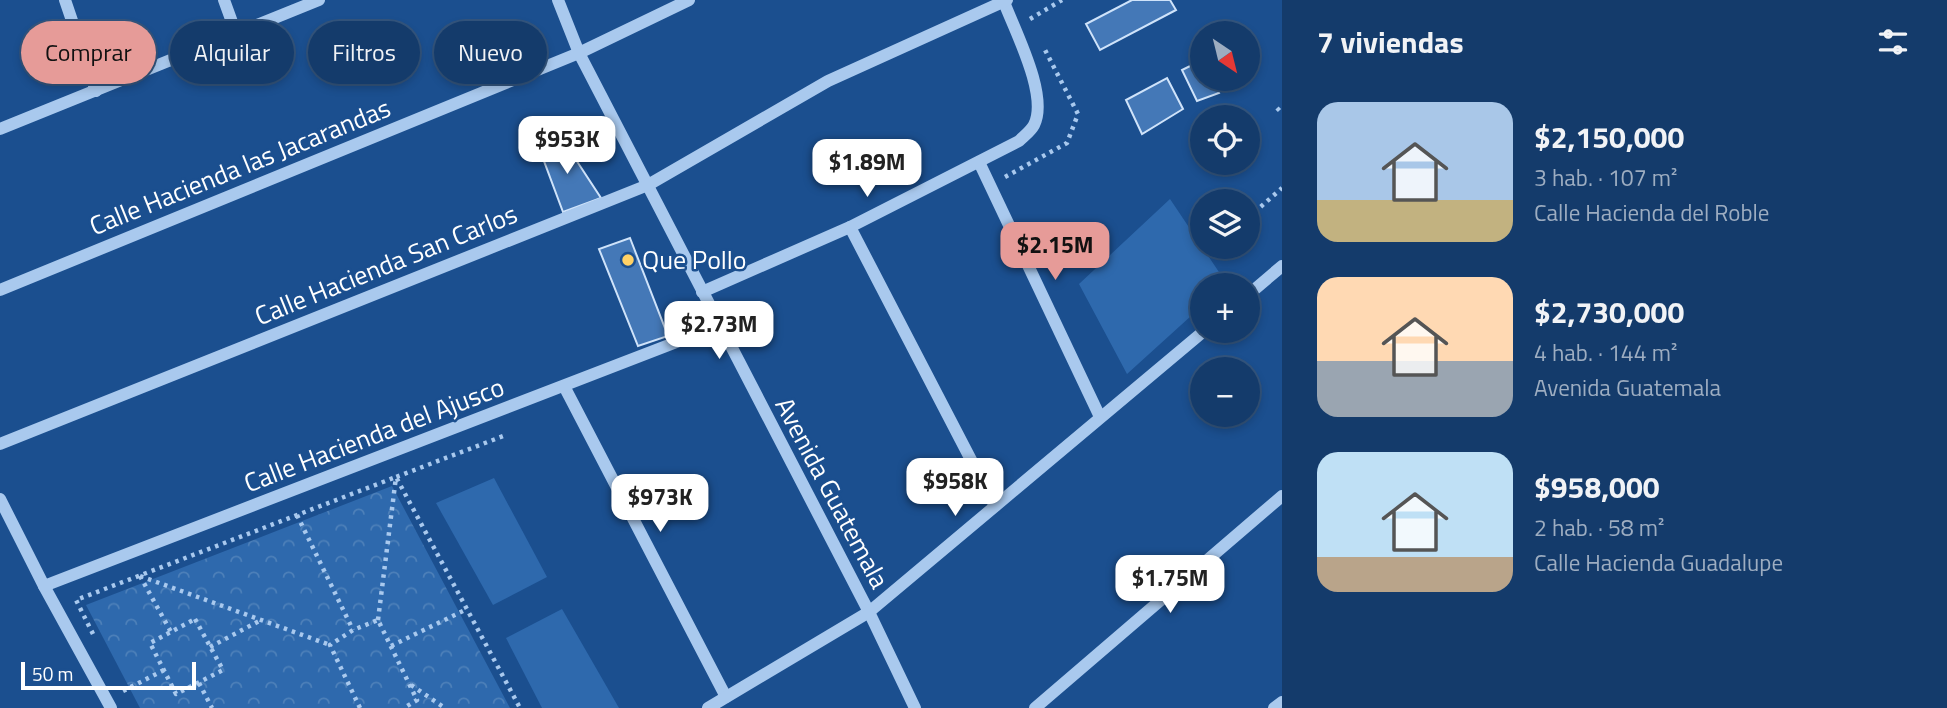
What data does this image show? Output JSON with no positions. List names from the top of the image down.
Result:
{
  "streets": {
    "street": [
      "Calle Hacienda las Jacarandas",
      "Calle Hacienda San Carlos",
      "Calle Hacienda del Ajusco",
      "Avenida Guatemala"
    ]
  },
  "crossings": [
    ["Calle Hacienda las Jacarandas", "Avenida Guatemala"],
    ["Calle Hacienda San Carlos", "Avenida Guatemala"],
    ["Calle Hacienda del Ajusco", "Avenida Guatemala"]
  ],
  "places": ["Que Pollo"],
  "scale_bar": "50 m",
  "north": "bottom right",
  "page": {
    "heading": "7 viviendas",
    "map_buttons": ["+", "−"],
    "chip": [
      "Comprar",
      "Alquilar",
      "Filtros",
      "Nuevo"
    ],
    "list": [
      {
        "name": "$2,150,000",
        "note": "3 hab. · 107 m² · Calle Hacienda del Roble"
      },
      {
        "name": "$2,730,000",
        "note": "4 hab. · 144 m² · Avenida Guatemala"
      },
      {
        "name": "$958,000",
        "note": "2 hab. · 58 m² · Calle Hacienda Guadalupe"
      }
    ],
    "price": [
      "$953K",
      "$1.89M",
      "$2.15M",
      "$2.73M",
      "$958K",
      "$973K",
      "$1.75M"
    ],
    "scale": "50 m"
  }
}
